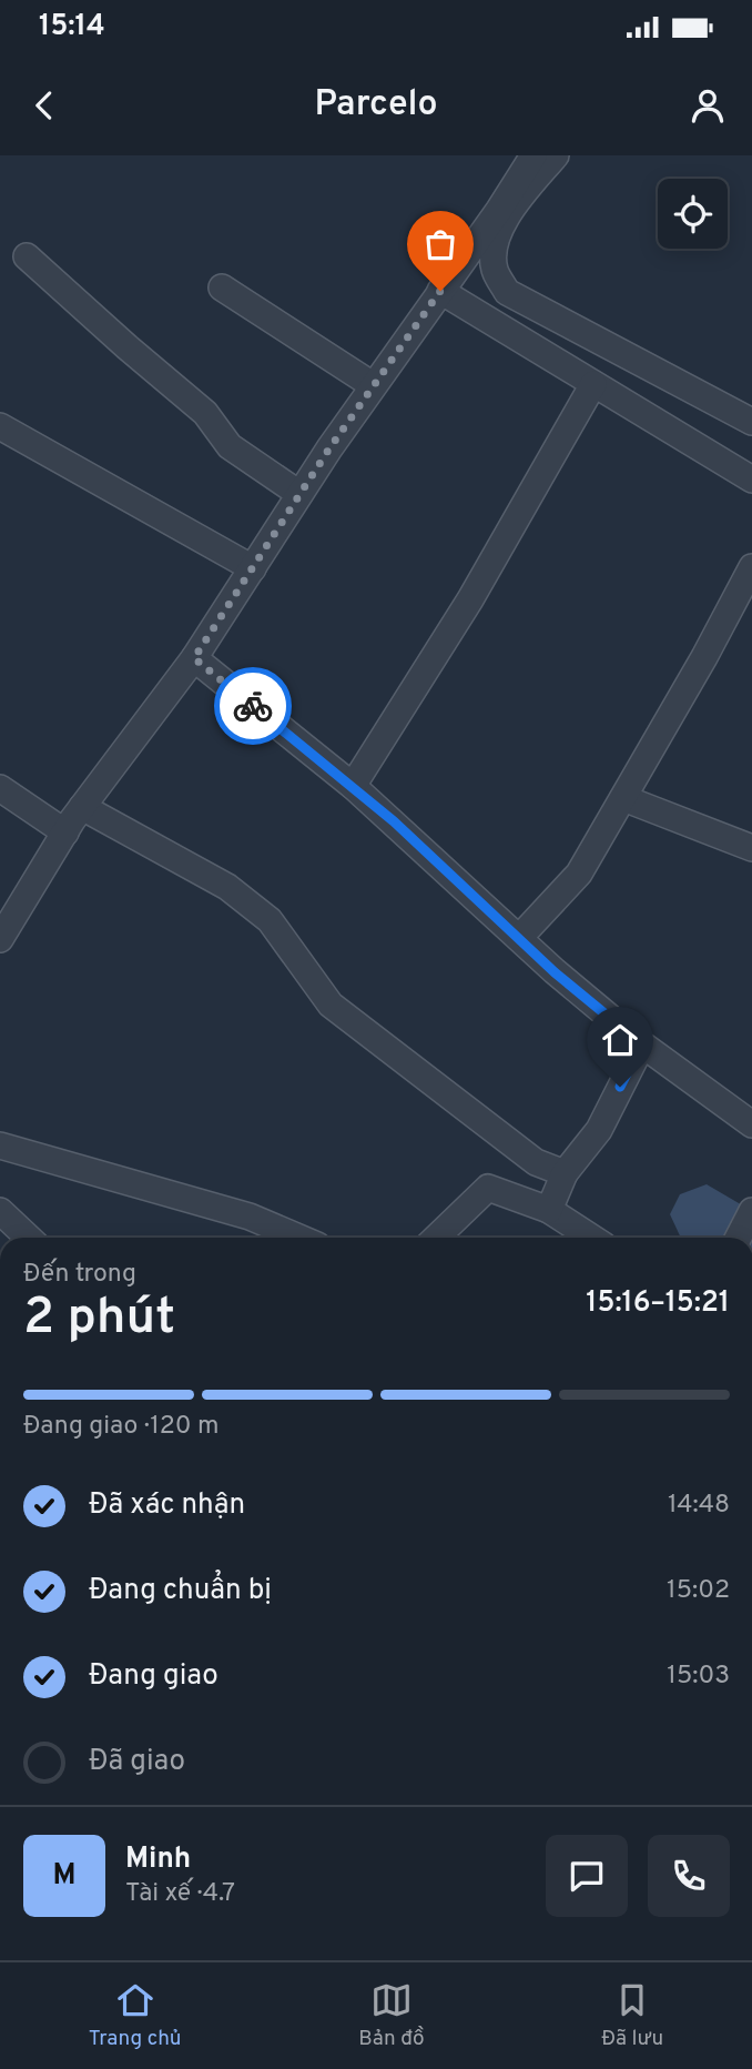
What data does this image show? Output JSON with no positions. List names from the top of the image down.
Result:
{
  "page": {
    "status": "15:14",
    "header": "Parcelo",
    "heading": ["2 phút", "Đến trong", "15:16–15:21"],
    "panel": ["Minh", "Tài xế · 4.7"],
    "bar": "Đang giao · 120 m",
    "list": [
      ["Đã xác nhận", "14:48"],
      ["Đang chuẩn bị", "15:02"],
      ["Đang giao", "15:03"],
      "Đã giao"
    ],
    "round": "M",
    "tabs": ["Trang chủ", "Bản đồ", "Đã lưu"]
  }
}
